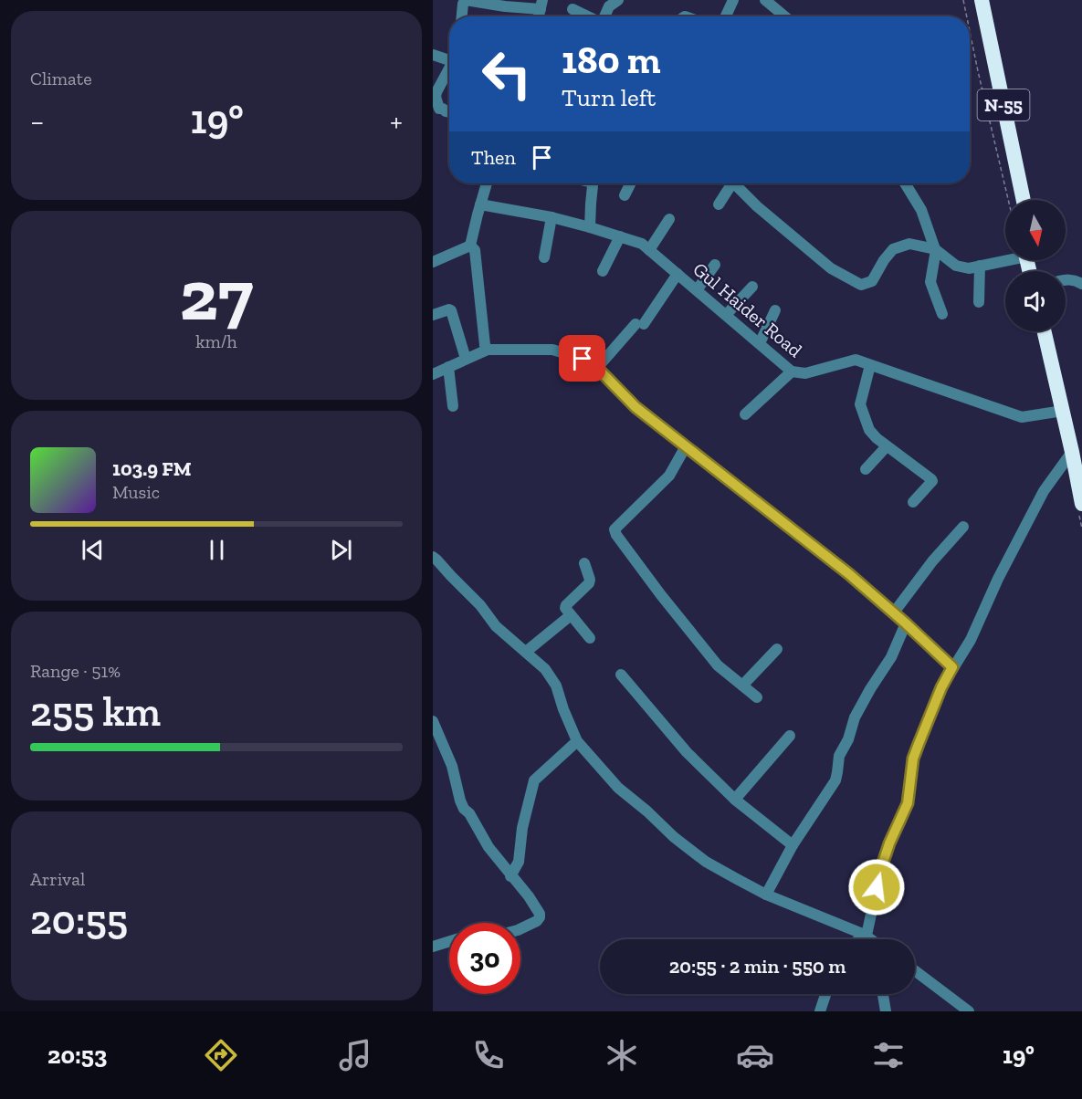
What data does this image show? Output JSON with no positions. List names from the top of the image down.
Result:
{
  "streets": {
    "highway": ["N-55"],
    "street": ["Gul Haider Road"]
  },
  "north": "bottom",
  "page": {
    "tile": [
      "Climate",
      ["27", "km/h"],
      ["Range · 51%", "255 km"],
      ["Arrival", "20:55"]
    ],
    "turn": ["180 m", "Turn left"],
    "heat": ["−", "19°", "+"],
    "then": "Then",
    "song": ["103.9 FM", "Music"],
    "limit": "30",
    "trip": "20:55 · 2 min · 550 m",
    "tabs": ["20:53", "19°"]
  }
}
